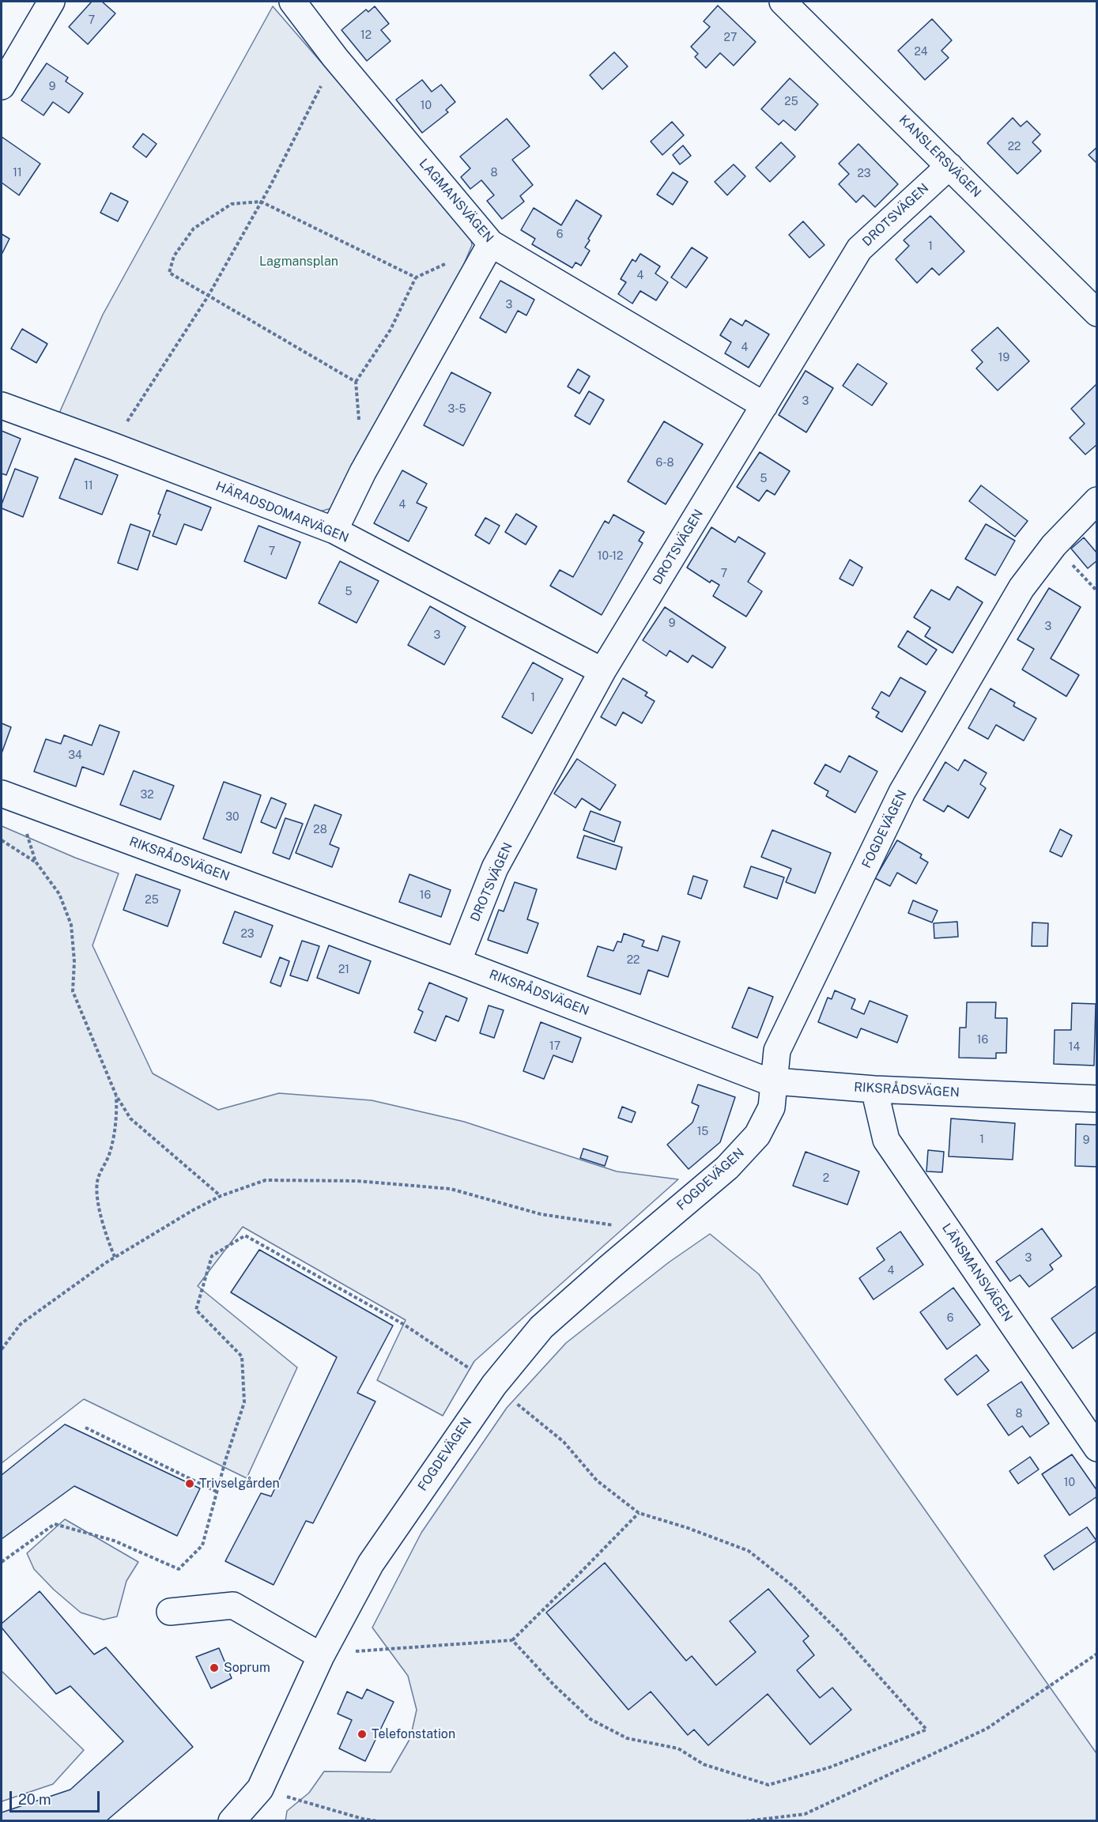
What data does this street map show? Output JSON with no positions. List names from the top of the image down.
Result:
{
  "streets": {
    "street": [
      "KANSLERSVÄGEN",
      "LAGMANSVÄGEN",
      "DROTSVÄGEN",
      "HÄRADSDOMARVÄGEN",
      "FOGDEVÄGEN",
      "RIKSRÅDSVÄGEN",
      "LÄNSMANSVÄGEN"
    ]
  },
  "crossings": [
    ["KANSLERSVÄGEN", "DROTSVÄGEN"],
    ["LAGMANSVÄGEN", "DROTSVÄGEN"],
    ["DROTSVÄGEN", "HÄRADSDOMARVÄGEN"],
    ["DROTSVÄGEN", "RIKSRÅDSVÄGEN"],
    ["FOGDEVÄGEN", "RIKSRÅDSVÄGEN"],
    ["RIKSRÅDSVÄGEN", "LÄNSMANSVÄGEN"]
  ],
  "parks": ["Lagmansplan"],
  "places": ["Trivselgården", "Soprum", "Telefonstation"],
  "house_numbers": [
    "7",
    "12",
    "27",
    "24",
    "9",
    "25",
    "10",
    "22",
    "11",
    "8",
    "23",
    "6",
    "1",
    "4",
    "3",
    "4",
    "19",
    "3",
    "3-5",
    "6-8",
    "5",
    "11",
    "4",
    "7",
    "10-12",
    "7",
    "5",
    "9",
    "3",
    "3",
    "1",
    "34",
    "32",
    "30",
    "28",
    "16",
    "25",
    "23",
    "22",
    "21",
    "16",
    "17",
    "14",
    "15",
    "1",
    "9",
    "2",
    "3",
    "4",
    "6",
    "8",
    "10"
  ],
  "scale_bar": "20 m"
}
